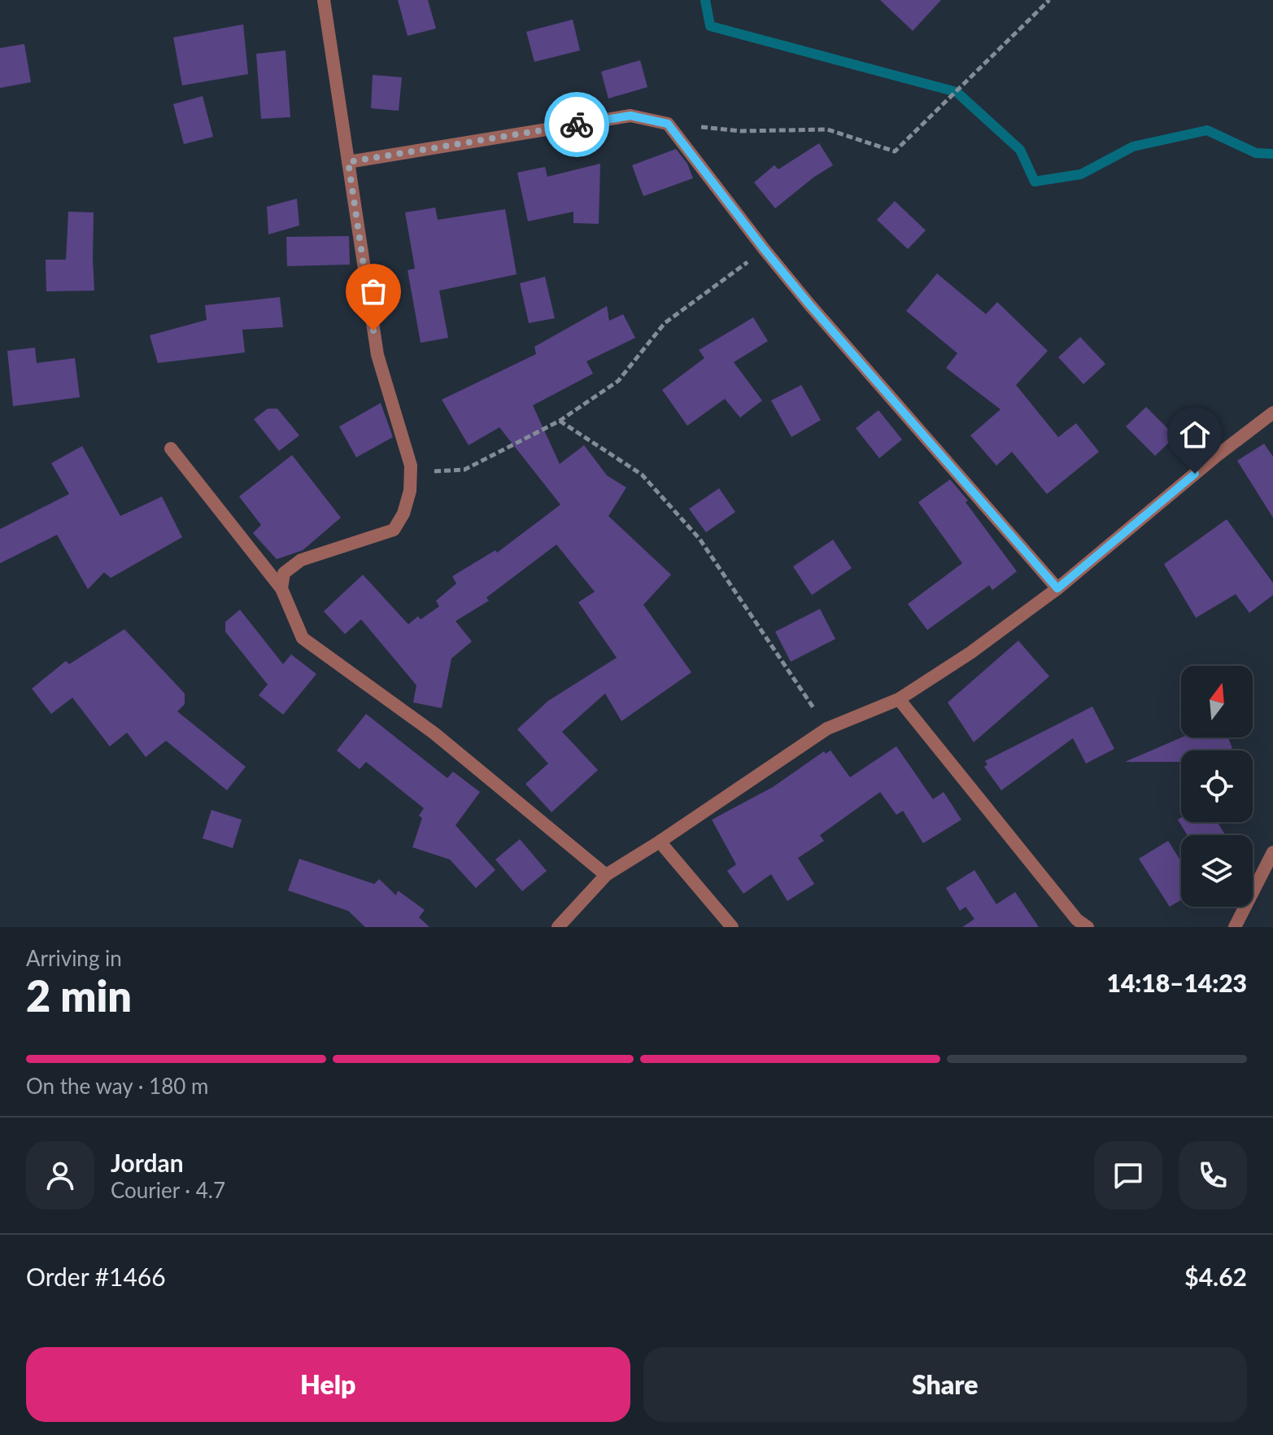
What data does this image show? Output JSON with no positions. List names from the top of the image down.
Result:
{
  "north": "top",
  "page": {
    "heading": ["2 min", "Arriving in", "14:18–14:23"],
    "panel": [
      "Jordan",
      "Courier · 4.7",
      "Order #1466",
      "$4.62"
    ],
    "bar": "On the way · 180 m",
    "buttons": ["Help", "Share"]
  }
}
